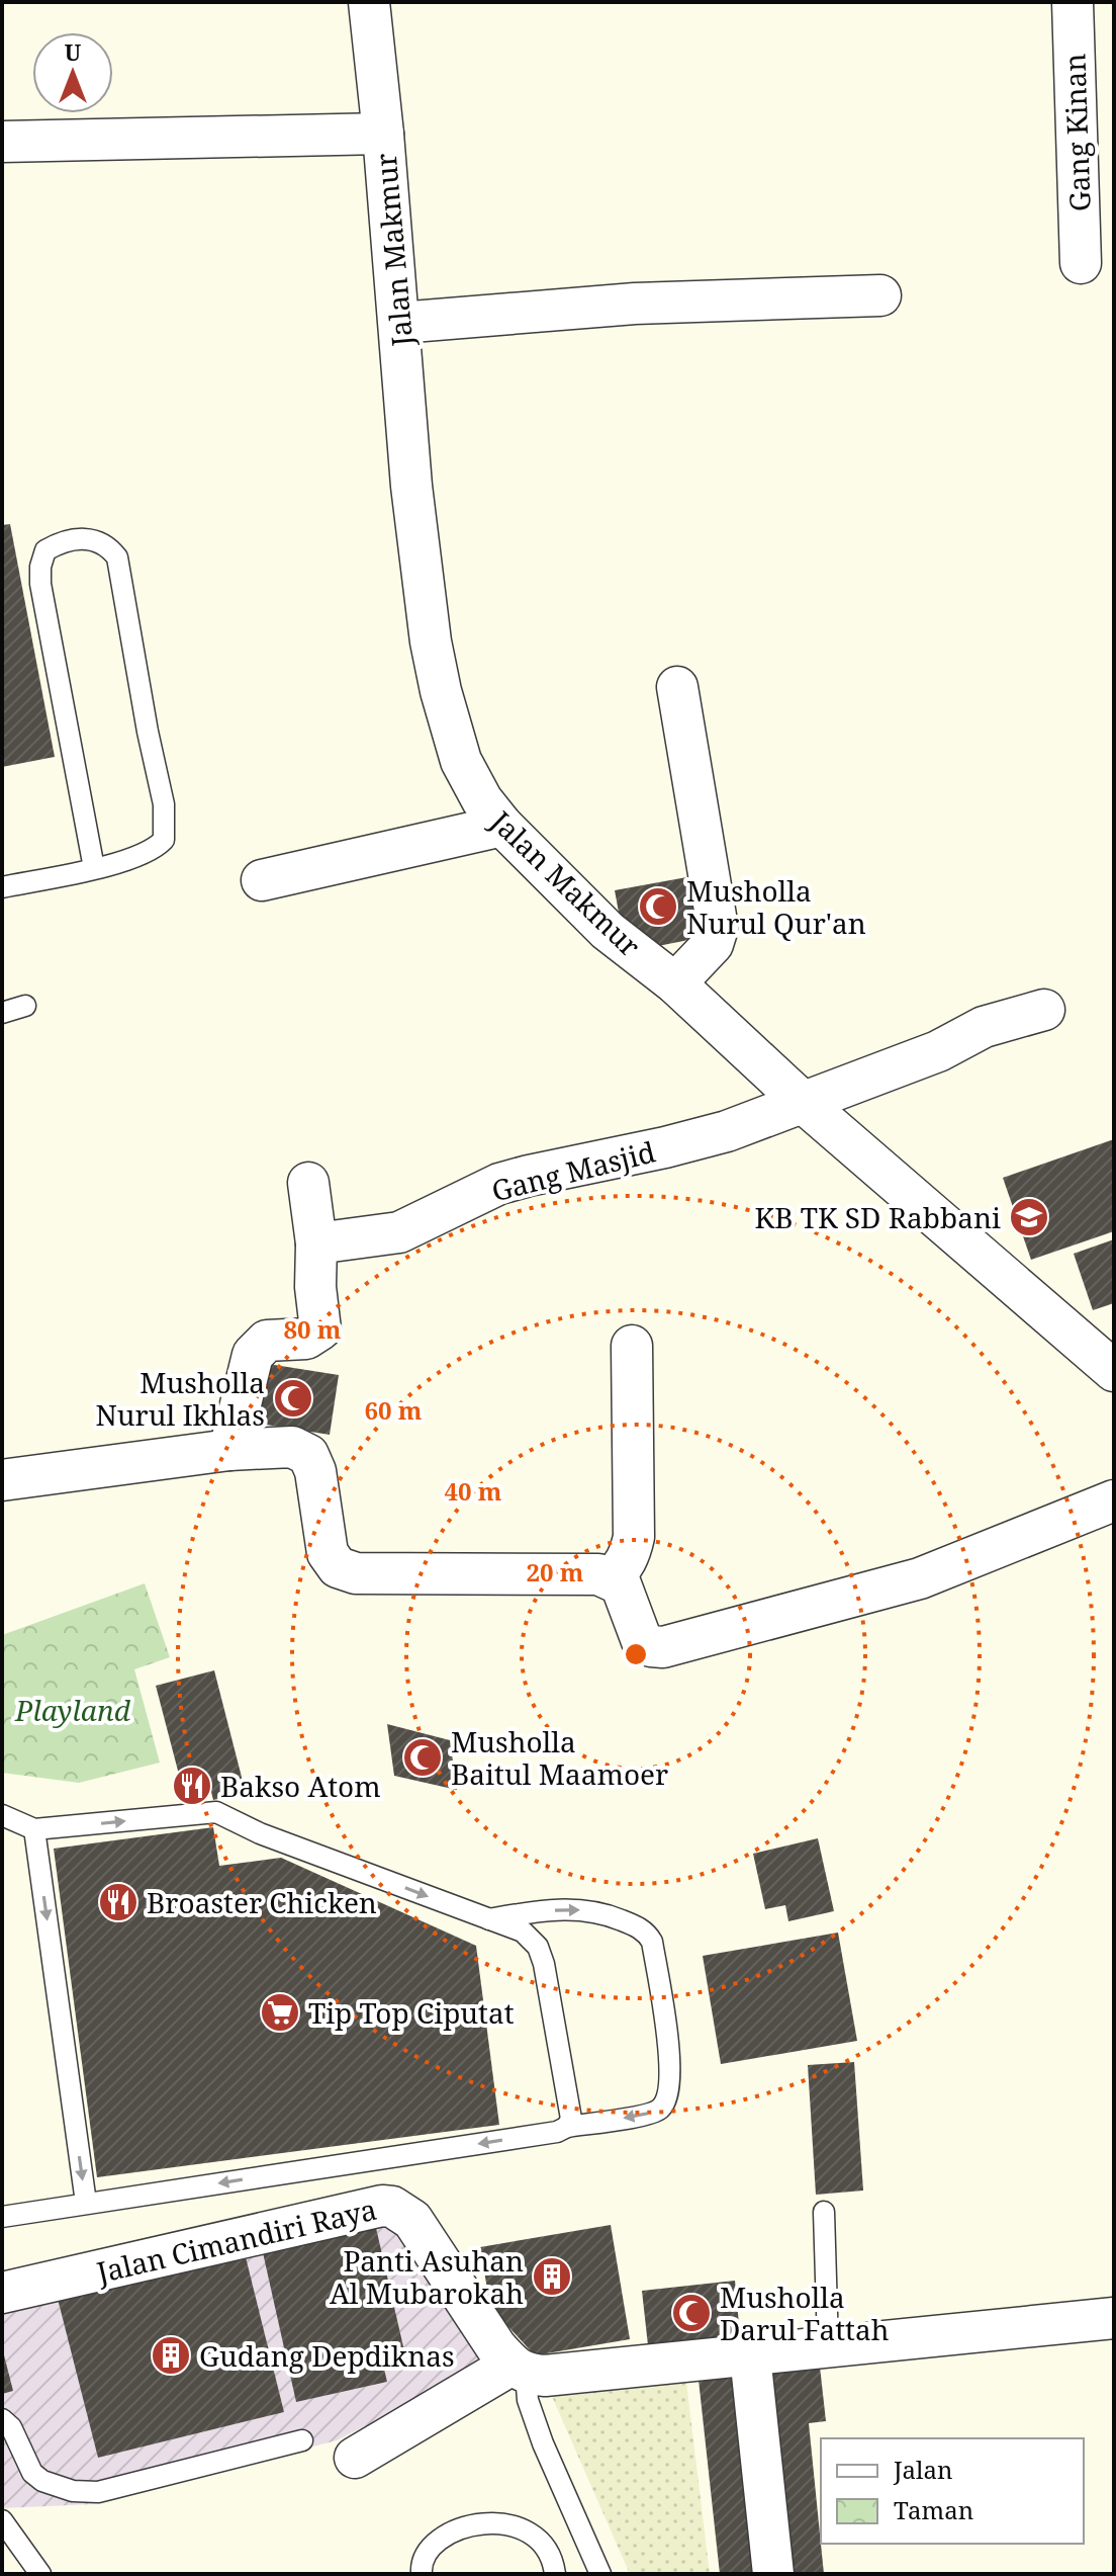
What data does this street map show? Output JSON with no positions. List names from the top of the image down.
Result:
{
  "streets": {
    "street": [
      "Gang Kinan",
      "Jalan Makmur",
      "Gang Masjid",
      "Jalan Cimandiri Raya"
    ]
  },
  "crossings": [
    ["Jalan Makmur", "Gang Masjid"]
  ],
  "parks": ["Playland"],
  "places": {
    "mosque": [
      "Musholla Nurul Qur'an",
      "Musholla Nurul Ikhlas",
      "Musholla Baitul Maamoer",
      "Musholla Darul Fattah"
    ],
    "school or university": ["KB TK SD Rabbani"],
    "restaurant": ["Bakso Atom", "Broaster Chicken"],
    "supermarket": ["Tip Top Ciputat"],
    "building": ["Panti Asuhan Al Mubarokah", "Gudang Depdiknas"]
  },
  "legend": ["Jalan", "Taman"],
  "north": "top",
  "rings": [
    "80 m",
    "60 m",
    "40 m",
    "20 m"
  ]
}
